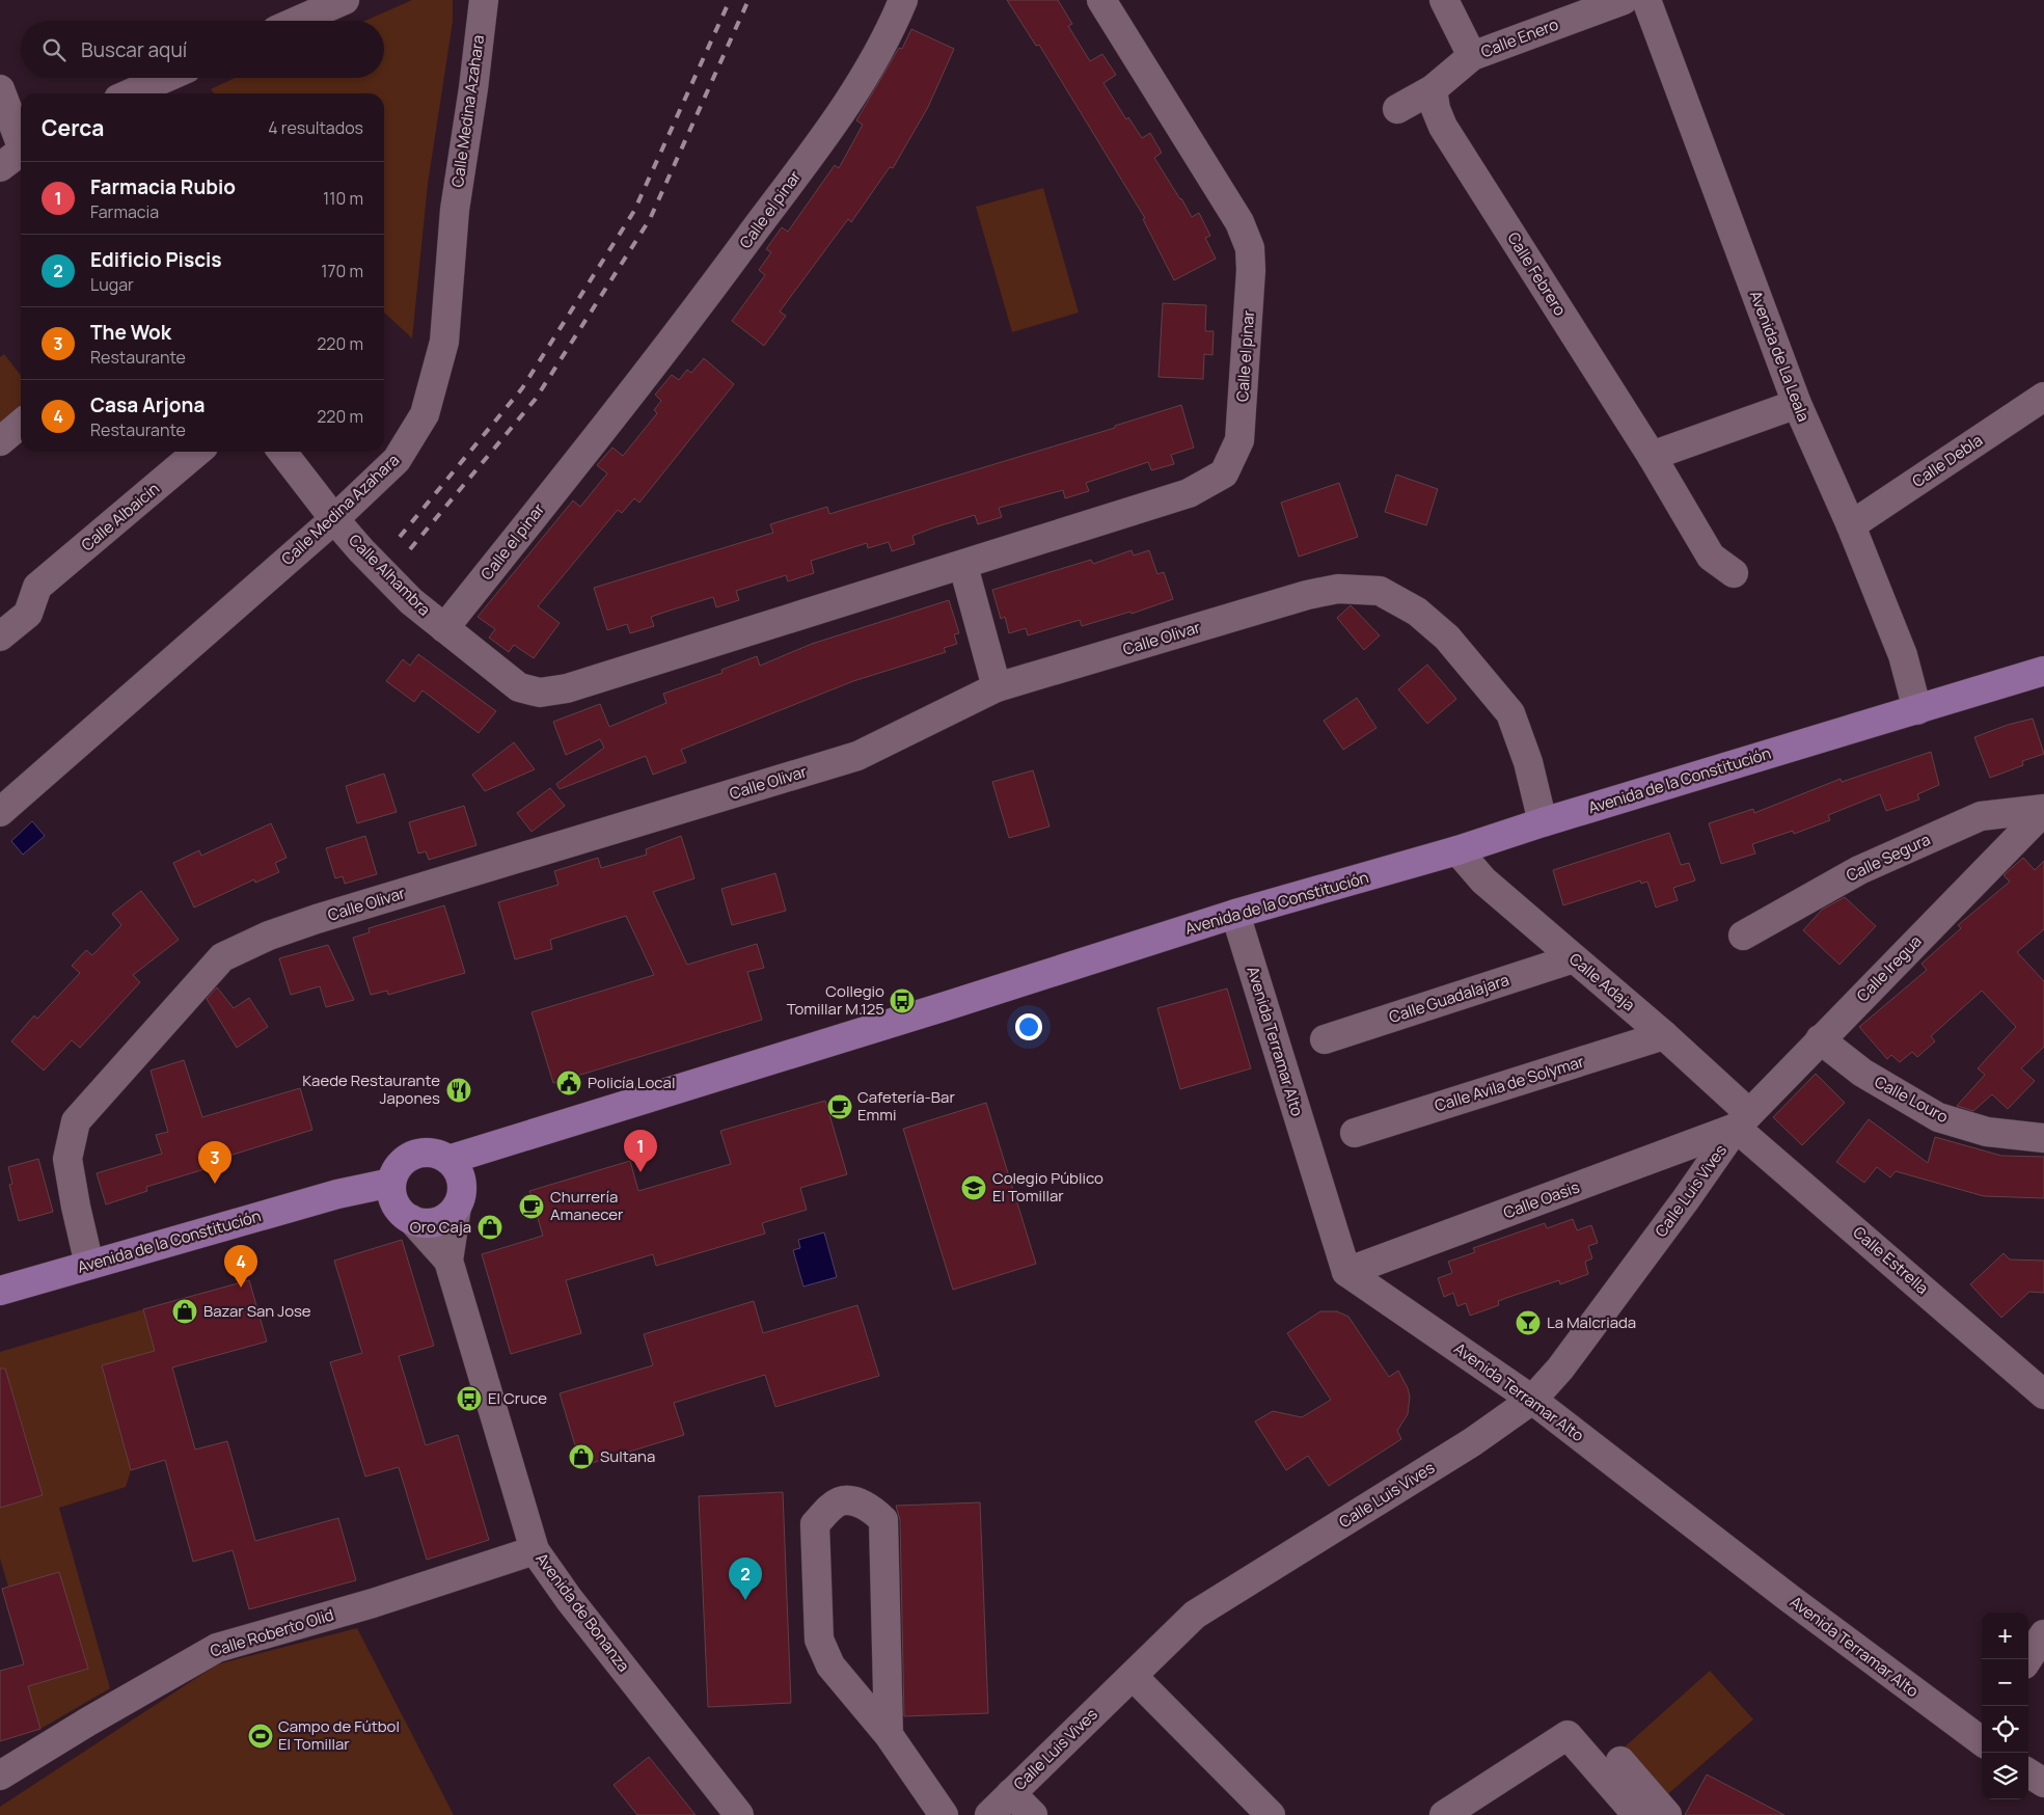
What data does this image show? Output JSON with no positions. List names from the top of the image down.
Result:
{
  "streets": {
    "main road": ["Avenida de la Constitución"],
    "street": [
      "Calle Enero",
      "Calle Medina Azahara",
      "Calle el pinar",
      "Calle Febrero",
      "Avenida de La Leala",
      "Calle Debla",
      "Calle Albaicín",
      "Calle Alhambra",
      "Calle Olivar",
      "Calle Segura",
      "Calle Iregua",
      "Calle Adaja",
      "Calle Guadalajara",
      "Avenida Terramar Alto",
      "Calle Avila de Solymar",
      "Calle Louro",
      "Calle Luis Vives",
      "Calle Oasis",
      "Calle Estrella",
      "Avenida de Bonanza",
      "Calle Roberto Olid"
    ]
  },
  "crossings": [
    ["Calle Enero", "Calle Febrero"],
    ["Calle Medina Azahara", "Calle Alhambra"],
    ["Calle el pinar", "Calle Alhambra"],
    ["Avenida de La Leala", "Calle Debla"],
    ["Avenida de La Leala", "Avenida de la Constitución"],
    ["Calle Olivar", "Avenida de la Constitución"],
    ["Avenida de la Constitución", "Calle Adaja"],
    ["Avenida de la Constitución", "Avenida Terramar Alto"],
    ["Avenida de la Constitución", "Avenida de Bonanza"],
    ["Calle Segura", "Calle Iregua"],
    ["Calle Iregua", "Calle Adaja"],
    ["Calle Iregua", "Calle Louro"],
    ["Calle Iregua", "Calle Luis Vives"],
    ["Calle Iregua", "Calle Oasis"],
    ["Calle Iregua", "Calle Estrella"],
    ["Calle Adaja", "Calle Guadalajara"],
    ["Calle Adaja", "Calle Avila de Solymar"],
    ["Calle Adaja", "Calle Luis Vives"],
    ["Calle Adaja", "Calle Oasis"],
    ["Calle Adaja", "Calle Estrella"],
    ["Avenida Terramar Alto", "Calle Luis Vives"],
    ["Avenida Terramar Alto", "Calle Oasis"],
    ["Calle Luis Vives", "Calle Oasis"],
    ["Calle Luis Vives", "Calle Estrella"],
    ["Calle Oasis", "Calle Estrella"],
    ["Avenida de Bonanza", "Calle Roberto Olid"]
  ],
  "places": {
    "bus stop": ["Collegio Tomillar M.125", "El Cruce"],
    "public building": ["Policía Local"],
    "restaurant": ["Kaede Restaurante Japones"],
    "cafe": ["Cafetería-Bar Emmi", "Churrería Amanecer"],
    "school or university": ["Colegio Público El Tomillar"],
    "shop": ["Oro Caja", "Bazar San Jose", "Sultana"],
    "bar": ["La Malcriada"],
    "sports": ["Campo de Fútbol El Tomillar"]
  },
  "page": {
    "search": "Buscar aquí",
    "heading": ["Cerca", "4 resultados"],
    "list": [
      {
        "mark": "1",
        "name": "Farmacia Rubio",
        "note": "Farmacia",
        "value": "110 m"
      },
      {
        "mark": "2",
        "name": "Edificio Piscis",
        "note": "Lugar",
        "value": "170 m"
      },
      {
        "mark": "3",
        "name": "The Wok",
        "note": "Restaurante",
        "value": "220 m"
      },
      {
        "mark": "4",
        "name": "Casa Arjona",
        "note": "Restaurante",
        "value": "220 m"
      }
    ],
    "pins": [
      "1",
      "3",
      "4",
      "2"
    ],
    "map_buttons": ["+", "−"]
  }
}
